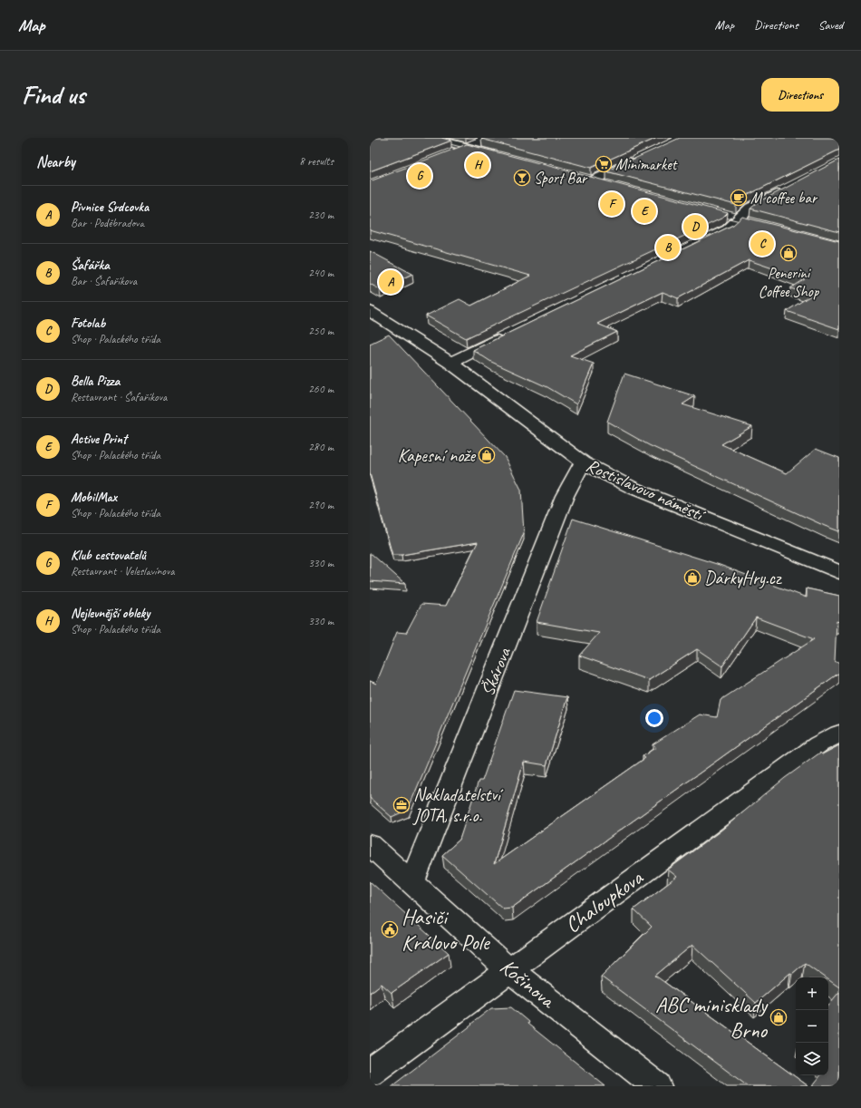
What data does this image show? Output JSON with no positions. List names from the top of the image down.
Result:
{
  "streets": {
    "street": [
      "Rostislavovo náměstí",
      "Škárova",
      "Chaloupkova",
      "Košinova"
    ]
  },
  "crossings": [
    ["Rostislavovo náměstí", "Škárova"],
    ["Škárova", "Košinova"],
    ["Chaloupkova", "Košinova"]
  ],
  "places": {
    "supermarket": ["Minimarket"],
    "bar": ["Sport Bar"],
    "cafe": ["M coffee bar"],
    "shop": [
      "Penerini Coffee Shop",
      "Kapesní nože",
      "DárkyHry.cz",
      "ABC minisklady Brno"
    ],
    "office": ["Nakladatelství JOTA, s.r.o."],
    "public building": ["Hasiči Královo Pole"]
  },
  "page": {
    "header": "Map",
    "nav": ["Map", "Directions", "Saved"],
    "buttons": "Directions",
    "title": "Find us",
    "heading": ["Nearby", "8 results"],
    "pins": [
      "H",
      "G",
      "F",
      "E",
      "D",
      "C",
      "B",
      "A"
    ],
    "list": [
      {
        "mark": "A",
        "name": "Pivnice Srdcovka",
        "note": "Bar · Poděbradova",
        "value": "230 m"
      },
      {
        "mark": "B",
        "name": "Šafářka",
        "note": "Bar · Šafaříkova",
        "value": "240 m"
      },
      {
        "mark": "C",
        "name": "Fotolab",
        "note": "Shop · Palackého třída",
        "value": "250 m"
      },
      {
        "mark": "D",
        "name": "Bella Pizza",
        "note": "Restaurant · Šafaříkova",
        "value": "260 m"
      },
      {
        "mark": "E",
        "name": "Active Print",
        "note": "Shop · Palackého třída",
        "value": "280 m"
      },
      {
        "mark": "F",
        "name": "MobilMax",
        "note": "Shop · Palackého třída",
        "value": "290 m"
      },
      {
        "mark": "G",
        "name": "Klub cestovatelů",
        "note": "Restaurant · Veleslavínova",
        "value": "330 m"
      },
      {
        "mark": "H",
        "name": "Nejlevnější obleky",
        "note": "Shop · Palackého třída",
        "value": "330 m"
      }
    ],
    "map_buttons": ["+", "−"]
  }
}
